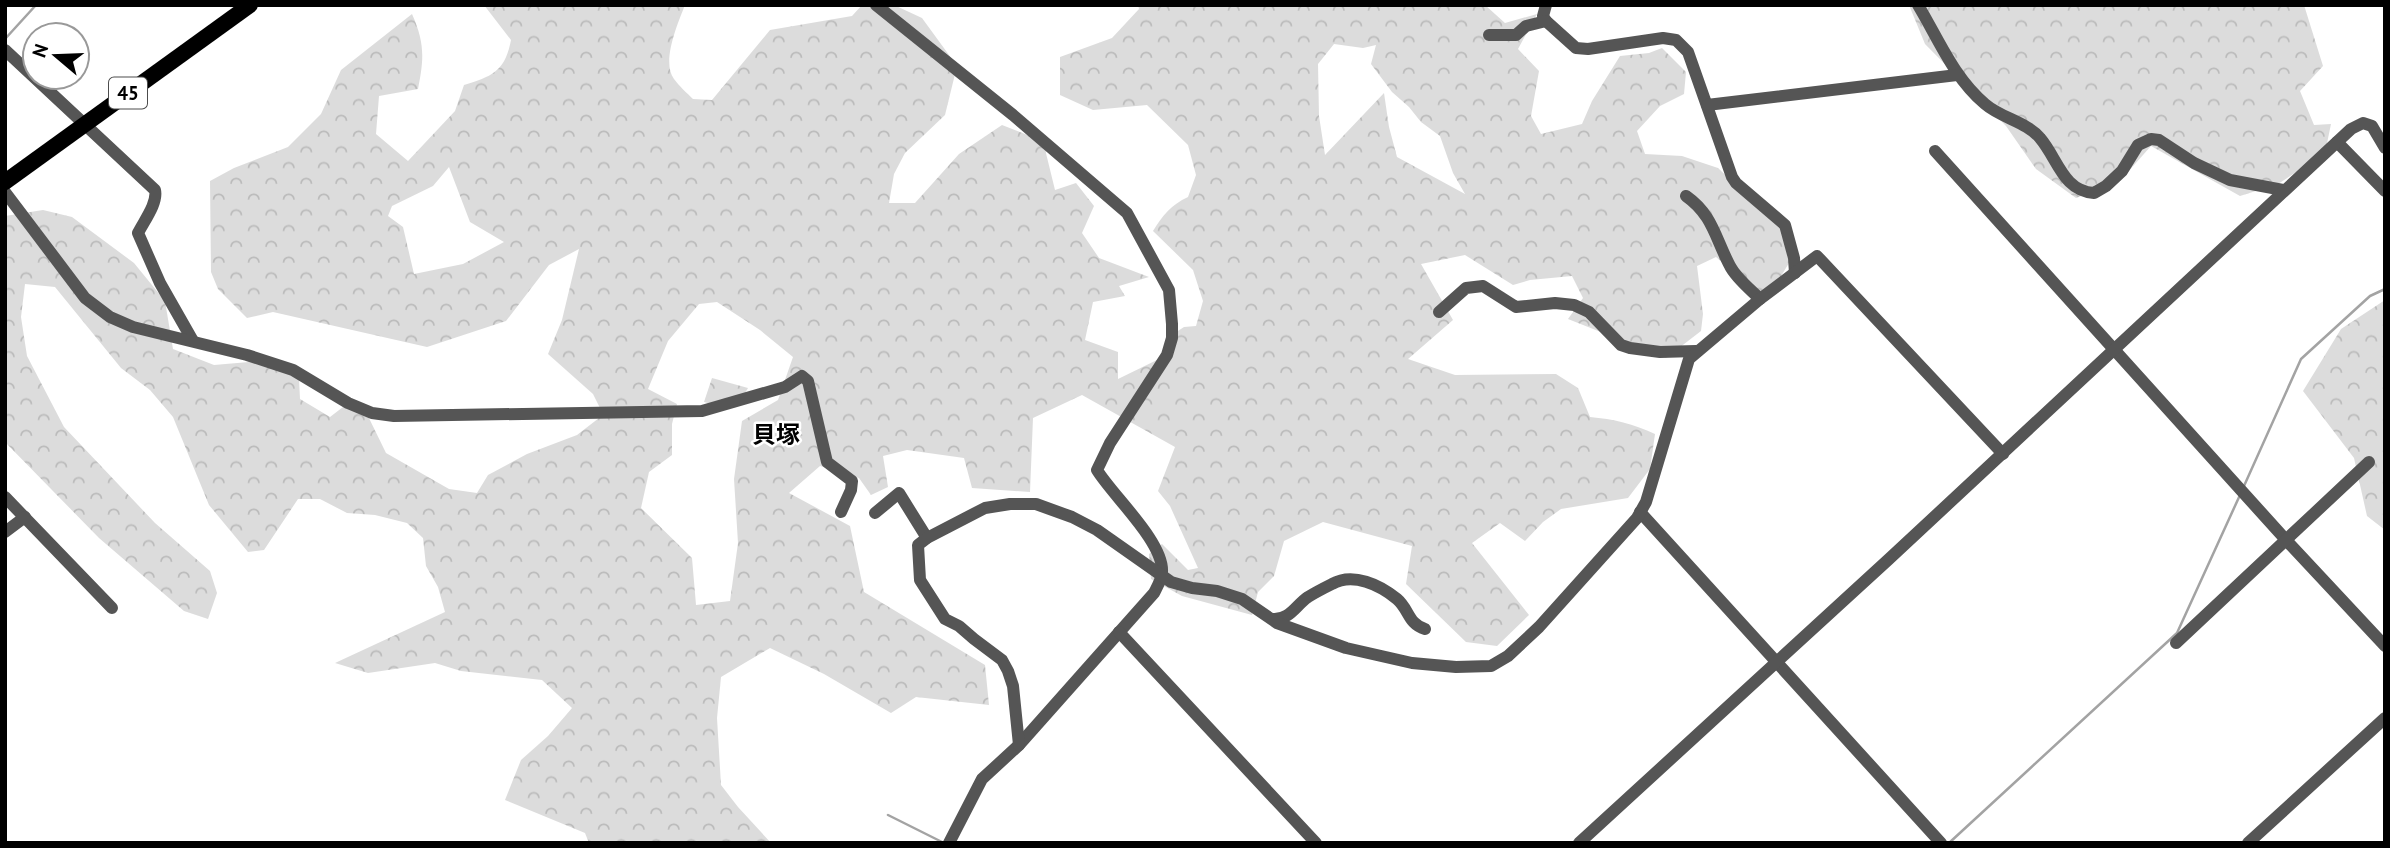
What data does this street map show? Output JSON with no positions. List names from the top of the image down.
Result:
{
  "streets": {
    "main road": ["45"]
  },
  "districts": ["貝塚"],
  "north": "left"
}
